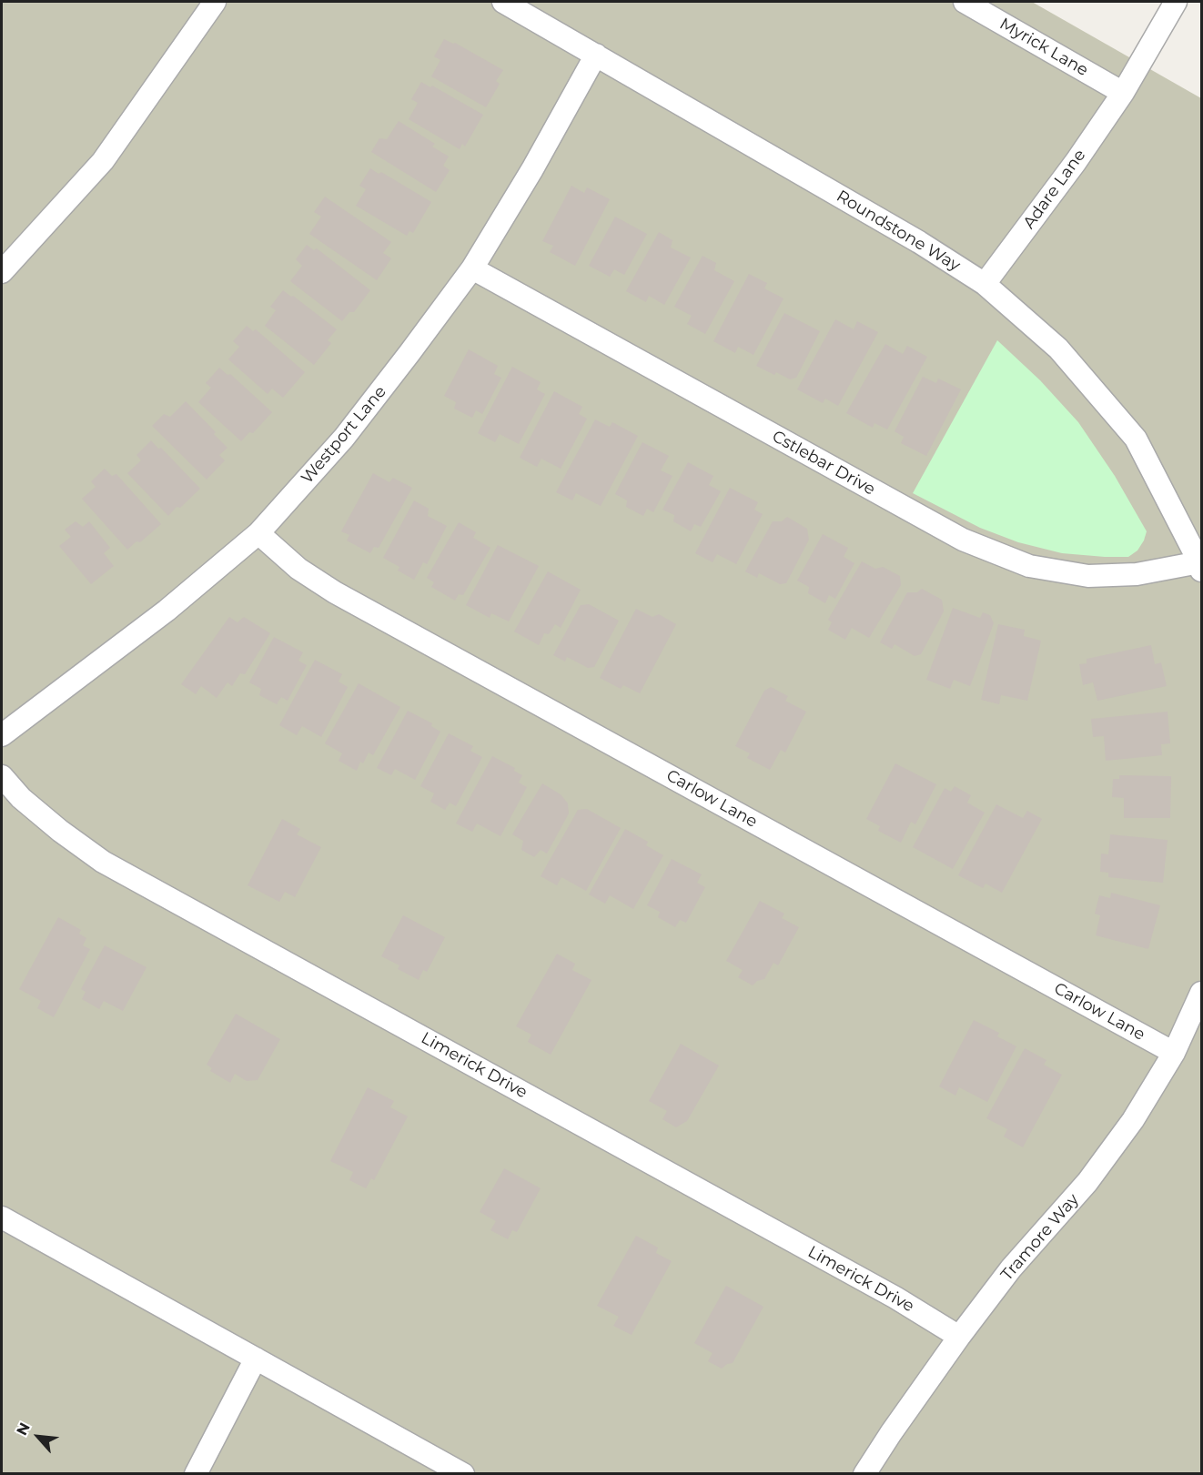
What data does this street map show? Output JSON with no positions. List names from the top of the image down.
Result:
{
  "streets": {
    "street": [
      "Myrick Lane",
      "Adare Lane",
      "Roundstone Way",
      "Westport Lane",
      "Cstlebar Drive",
      "Carlow Lane",
      "Limerick Drive",
      "Tramore Way"
    ]
  },
  "crossings": [
    ["Myrick Lane", "Adare Lane"],
    ["Adare Lane", "Roundstone Way"],
    ["Roundstone Way", "Westport Lane"],
    ["Roundstone Way", "Cstlebar Drive"],
    ["Westport Lane", "Cstlebar Drive"],
    ["Westport Lane", "Carlow Lane"],
    ["Carlow Lane", "Tramore Way"],
    ["Limerick Drive", "Tramore Way"]
  ],
  "north": "top left"
}
